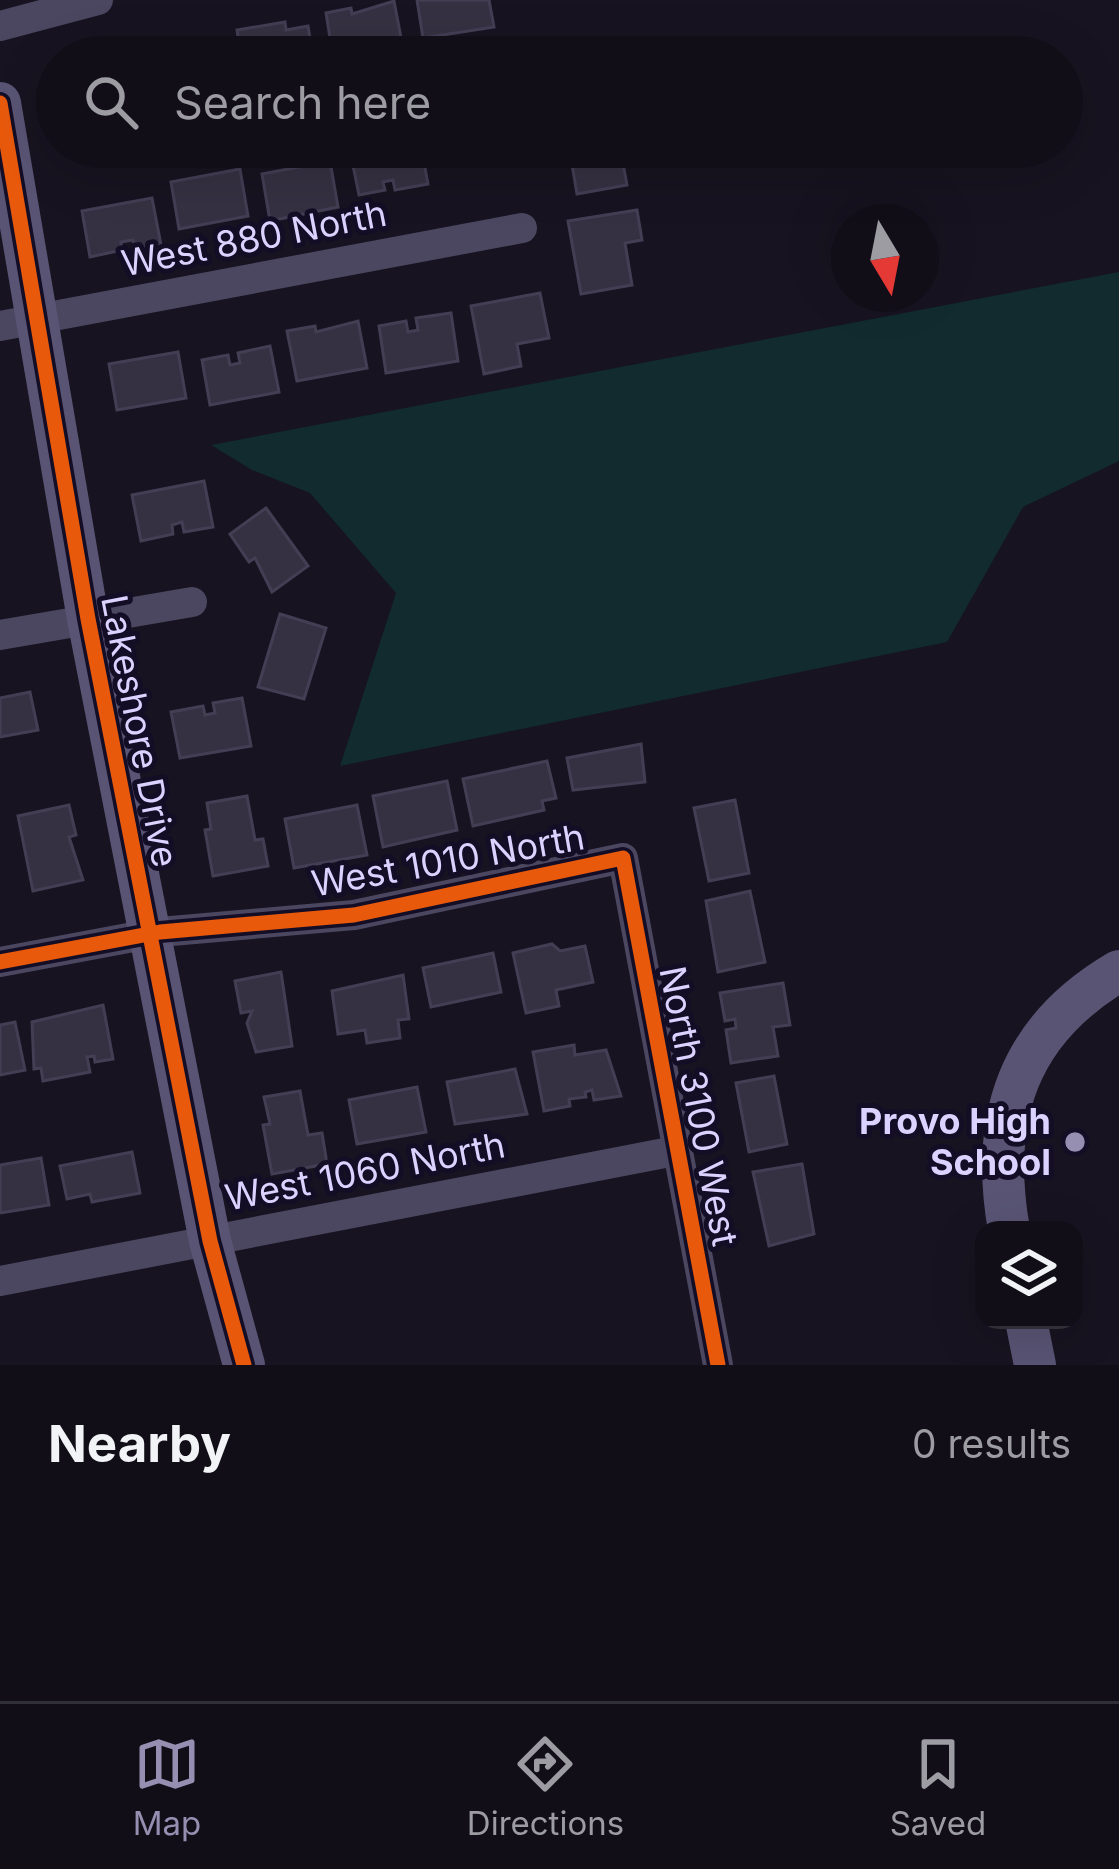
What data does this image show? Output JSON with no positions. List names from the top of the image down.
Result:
{
  "streets": {
    "street": [
      "West 880 North",
      "Lakeshore Drive",
      "West 1010 North",
      "North 3100 West",
      "West 1060 North"
    ]
  },
  "crossings": [
    ["West 880 North", "Lakeshore Drive"],
    ["Lakeshore Drive", "West 1010 North"],
    ["Lakeshore Drive", "West 1060 North"],
    ["West 1010 North", "North 3100 West"],
    ["North 3100 West", "West 1060 North"]
  ],
  "places": ["Provo High School"],
  "north": "bottom",
  "page": {
    "search": "Search here",
    "heading": ["Nearby", "0 results"],
    "nav": ["Map", "Directions", "Saved"]
  }
}
